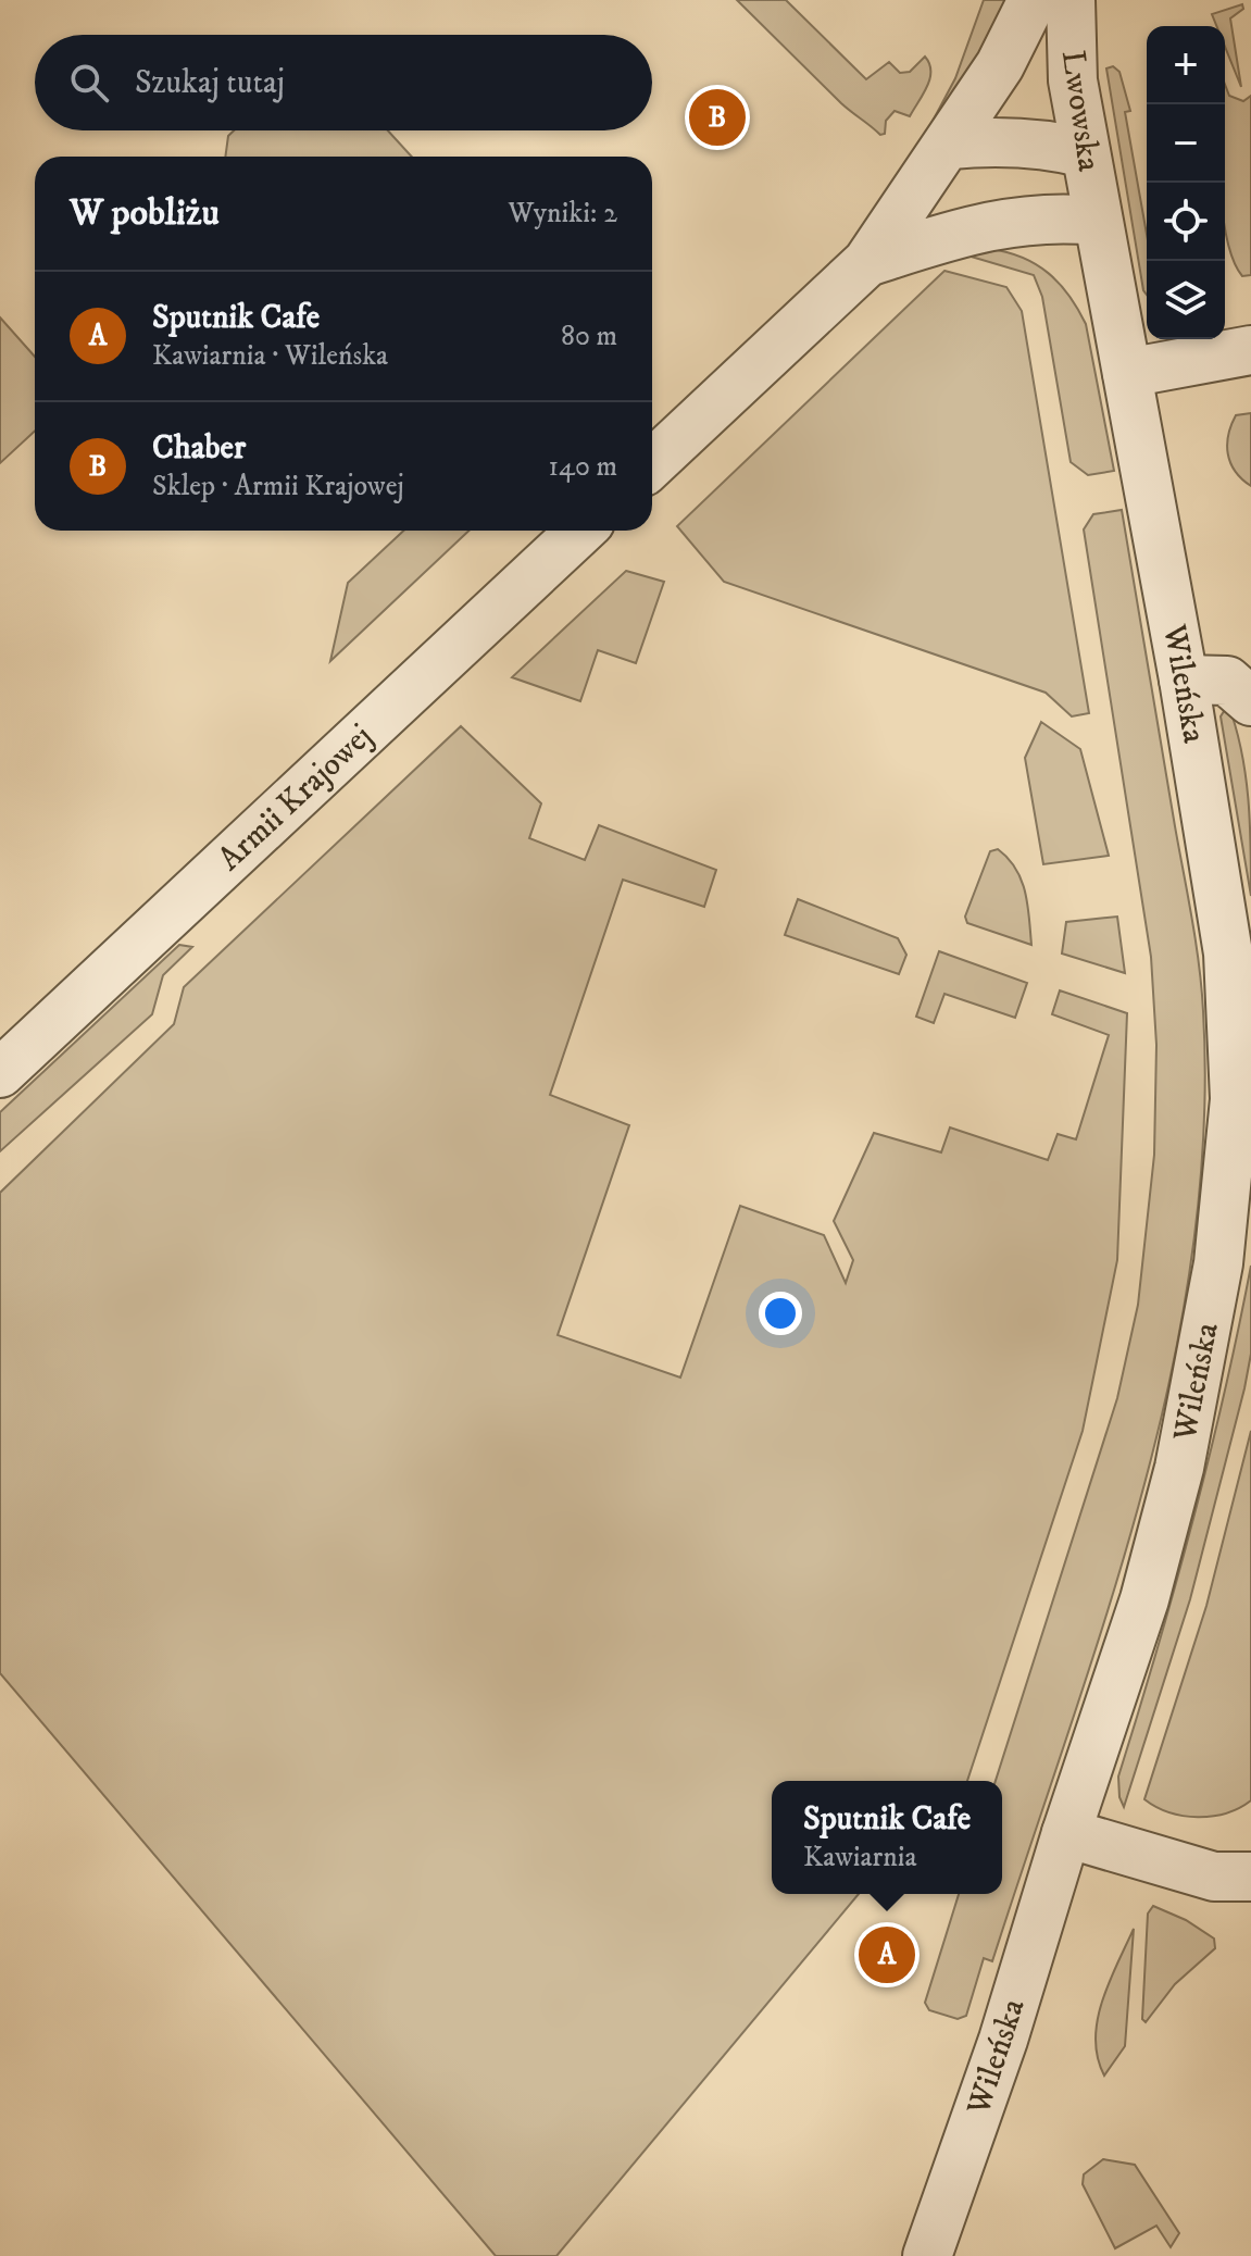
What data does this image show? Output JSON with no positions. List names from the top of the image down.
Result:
{
  "streets": {
    "street": ["Lwowska", "Wileńska", "Armii Krajowej"]
  },
  "crossings": [
    ["Lwowska", "Wileńska"]
  ],
  "page": {
    "map_buttons": ["+", "−"],
    "search": "Szukaj tutaj",
    "pins": ["B", "A"],
    "heading": ["W pobliżu", "Wyniki: 2"],
    "list": [
      {
        "mark": "A",
        "name": "Sputnik Cafe",
        "note": "Kawiarnia · Wileńska",
        "value": "80 m"
      },
      {
        "mark": "B",
        "name": "Chaber",
        "note": "Sklep · Armii Krajowej",
        "value": "140 m"
      }
    ],
    "popup": ["Sputnik Cafe", "Kawiarnia"]
  }
}
